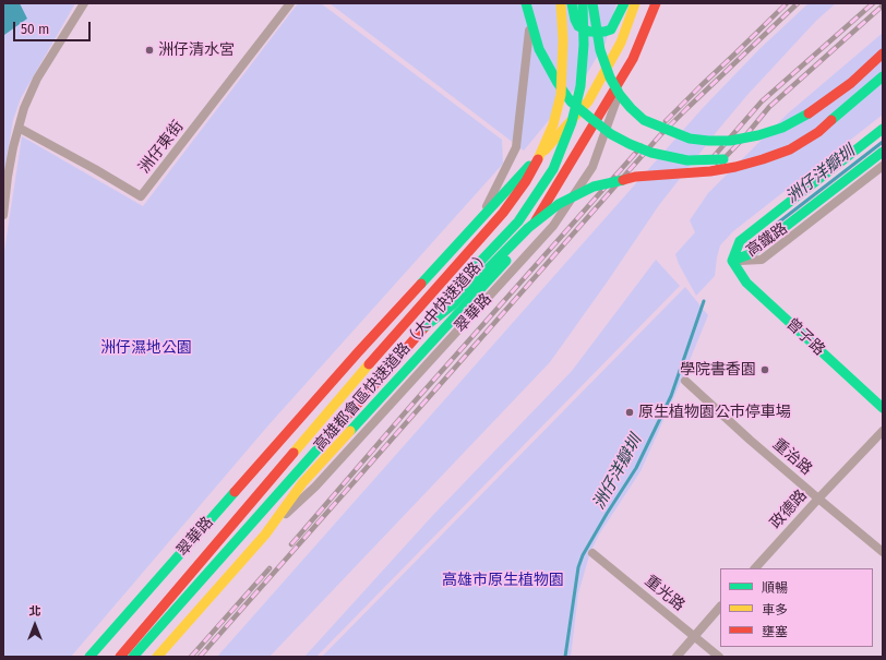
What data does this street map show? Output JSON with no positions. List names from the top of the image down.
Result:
{
  "streets": {
    "main road": [
      "高鐵路",
      "翠華路",
      "曾子路",
      "高雄都會區快速道路（大中快速道路）"
    ],
    "street": [
      "洲仔東街",
      "重治路",
      "政德路",
      "重光路"
    ]
  },
  "crossings": [
    ["高鐵路", "曾子路"],
    ["重治路", "政德路"]
  ],
  "water": ["洲仔洋瓣圳"],
  "parks": ["洲仔濕地公園", "高雄市原生植物園"],
  "places": ["洲仔清水宮", "學院書香園", "原生植物園公巿停車場"],
  "legend": ["順暢", "車多", "壅塞"],
  "scale_bar": "50 m",
  "north": "top"
}
